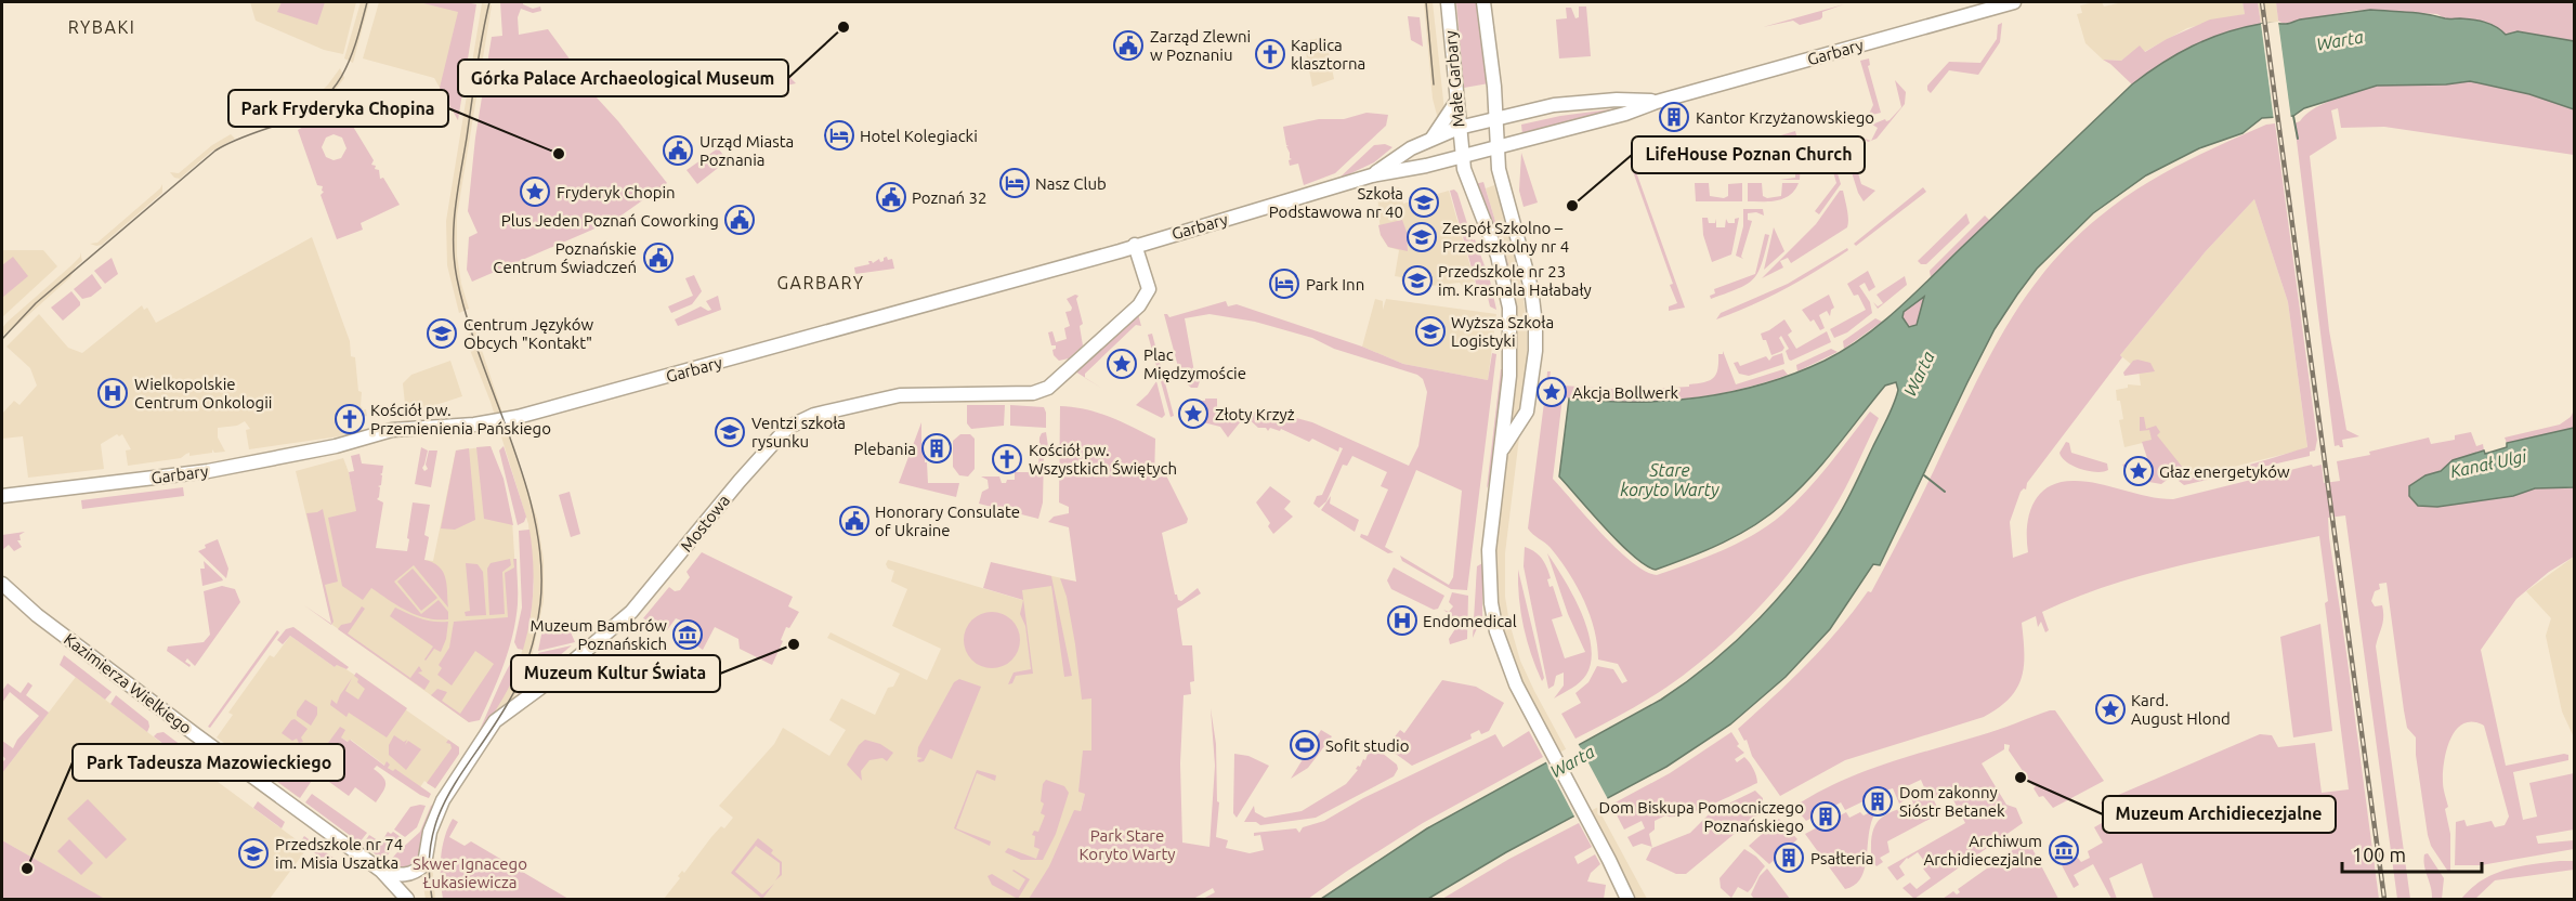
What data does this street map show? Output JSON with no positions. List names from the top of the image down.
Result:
{
  "streets": {
    "street": [
      "Garbary",
      "Małe Garbary",
      "Mostowa",
      "Kazimierza Wielkiego"
    ]
  },
  "crossings": [
    ["Garbary", "Małe Garbary"],
    ["Garbary", "Mostowa"],
    ["Mostowa", "Kazimierza Wielkiego"]
  ],
  "districts": ["RYBAKI", "GARBARY"],
  "water": ["Warta", "Kanał Ulgi", "Stare koryto Warty"],
  "parks": ["Park Stare Koryto Warty", "Skwer Ignacego Łukasiewicza"],
  "places": {
    "other": [
      "Górka Palace Archaeological Museum",
      "Park Fryderyka Chopina",
      "LifeHouse Poznan Church",
      "Muzeum Kultur Świata",
      "Muzeum Archidiecezjalne",
      "Park Tadeusza Mazowieckiego"
    ],
    "public building": [
      "Zarząd Zlewni w Poznaniu",
      "Urząd Miasta Poznania",
      "Poznań 32",
      "Plus Jeden Poznań Coworking",
      "Poznańskie Centrum Świadczeń",
      "Honorary Consulate of Ukraine"
    ],
    "church": ["Kaplica klasztorna", "Kościół pw. Przemienienia Pańskiego", "Kościół pw. Wszystkich Świętych"],
    "building": [
      "Kantor Krzyżanowskiego",
      "Plebania",
      "Dom zakonny Sióstr Betanek",
      "Dom Biskupa Pomocniczego Poznańskiego",
      "Psałteria"
    ],
    "hotel": ["Hotel Kolegiacki", "Nasz Club", "Park Inn"],
    "place": [
      "Fryderyk Chopin",
      "Plac Międzymoście",
      "Akcja Bollwerk",
      "Złoty Krzyż",
      "Głaz energetyków",
      "Kard. August Hlond"
    ],
    "school or university": [
      "Szkoła Podstawowa nr 40",
      "Zespół Szkolno – Przedszkolny nr 4",
      "Przedszkole nr 23 im. Krasnala Hałabały",
      "Wyższa Szkoła Logistyki",
      "Centrum Języków Obcych \"Kontakt\"",
      "Ventzi szkoła rysunku",
      "Przedszkole nr 74 im. Misia Uszatka"
    ],
    "hospital": ["Wielkopolskie Centrum Onkologii", "Endomedical"],
    "museum": ["Muzeum Bambrów Poznańskich", "Archiwum Archidiecezjalne"],
    "sports": ["Sofit studio"]
  },
  "scale_bar": "100 m"
}
